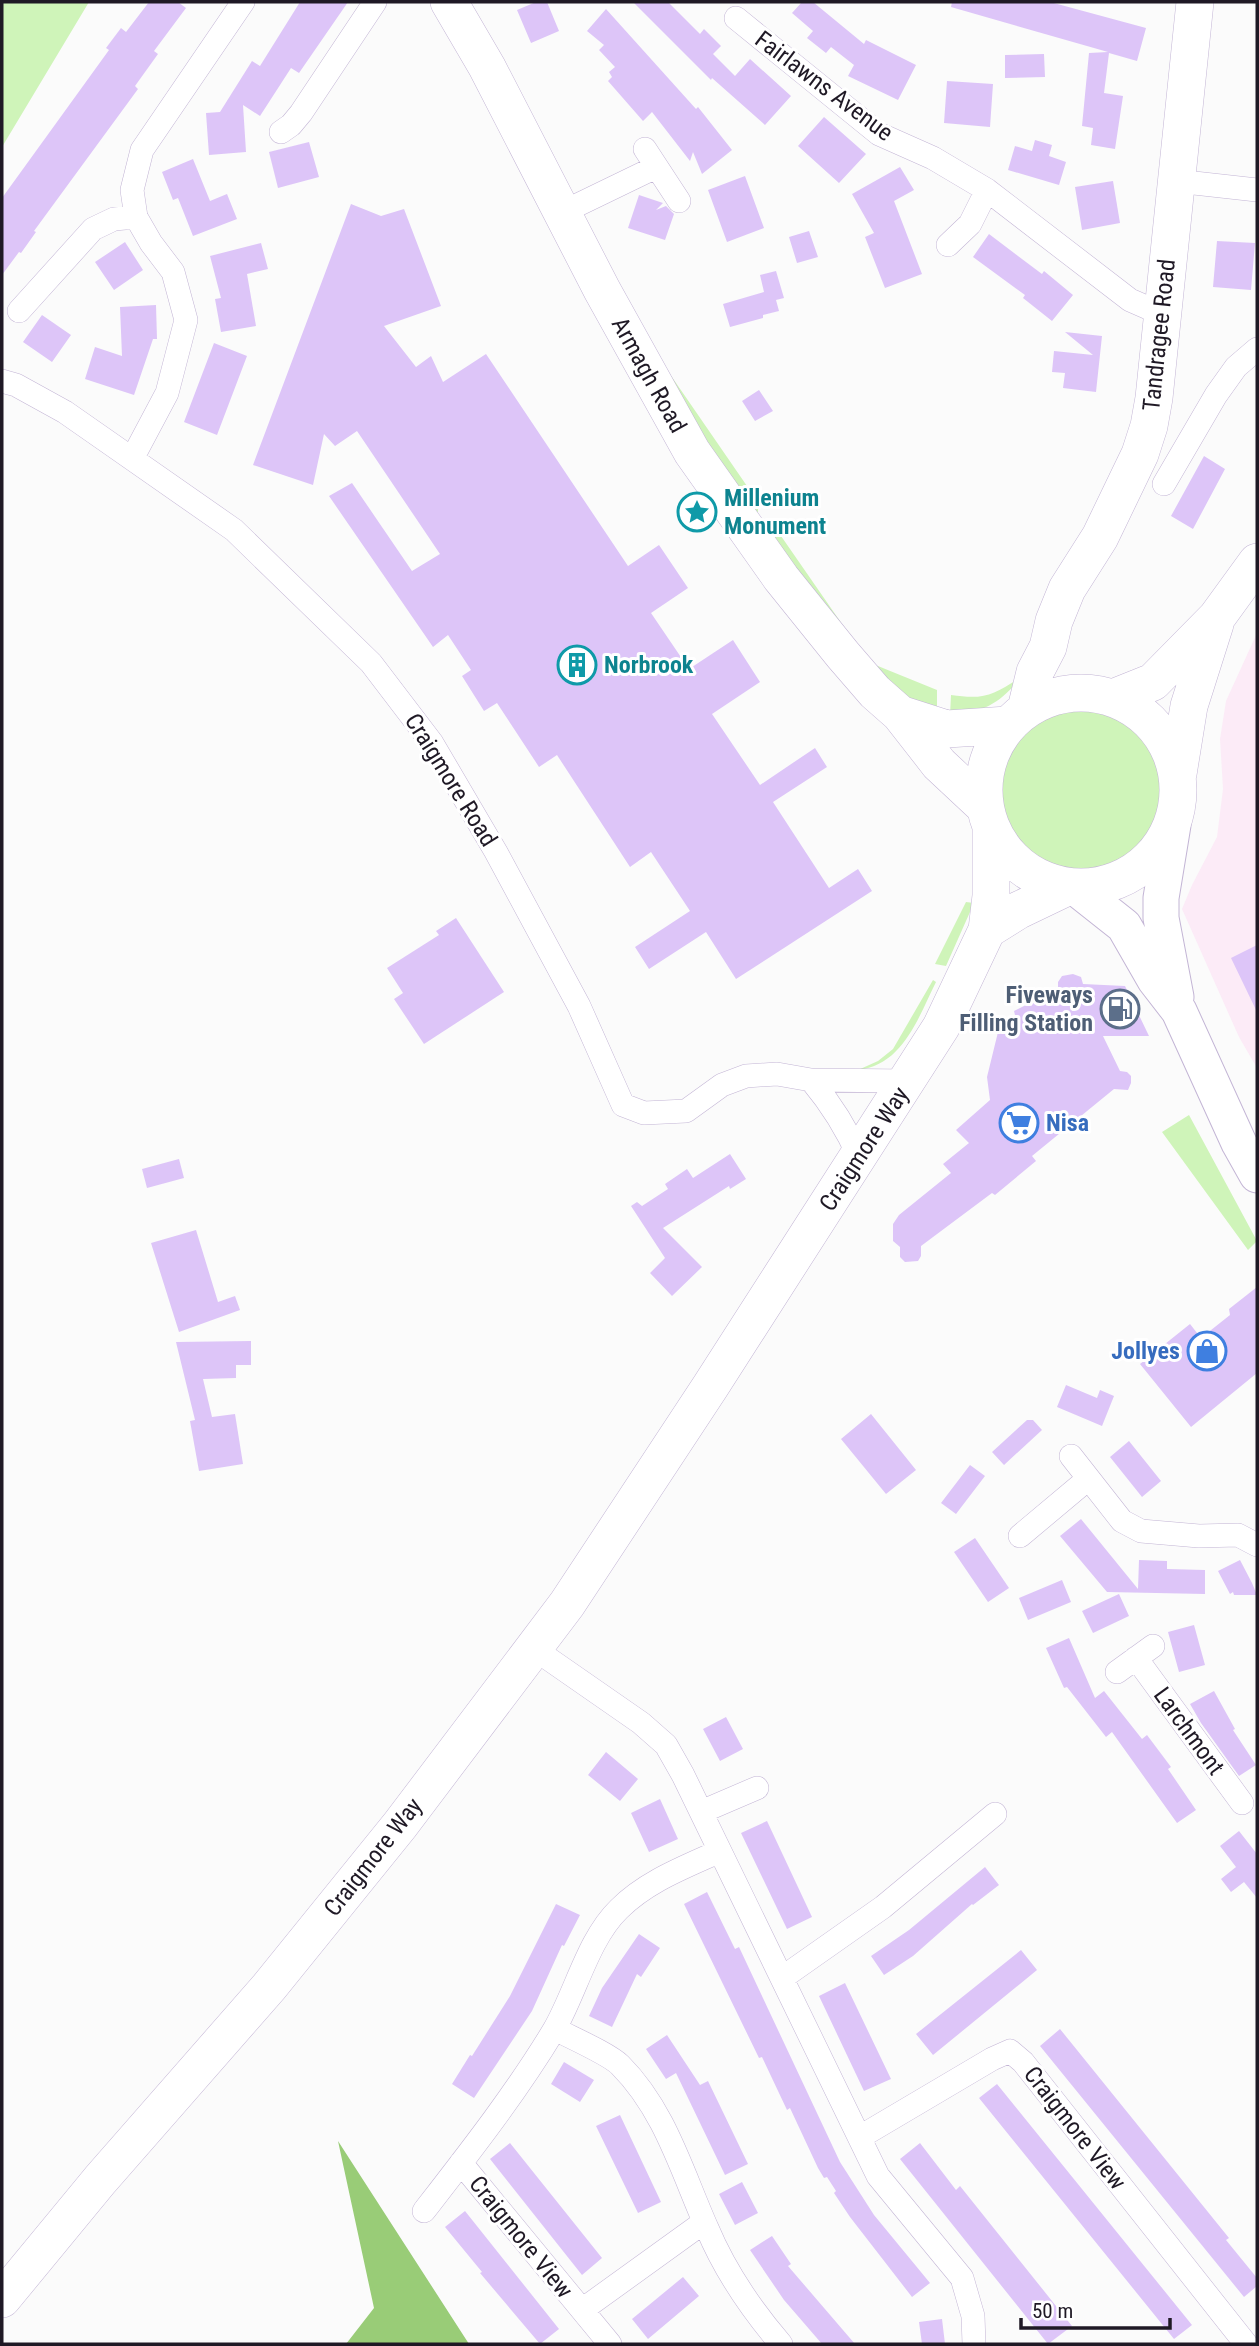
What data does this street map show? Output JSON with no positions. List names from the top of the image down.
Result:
{
  "streets": {
    "highway": ["Tandragee Road", "Armagh Road", "Craigmore Way"],
    "street": [
      "Fairlawns Avenue",
      "Craigmore Road",
      "Larchmont",
      "Craigmore View"
    ]
  },
  "crossings": [
    ["Fairlawns Avenue", "Tandragee Road"],
    ["Tandragee Road", "Armagh Road"],
    ["Tandragee Road", "Craigmore Way"],
    ["Armagh Road", "Craigmore Way"],
    ["Craigmore Road", "Craigmore Way"]
  ],
  "places": {
    "place": ["Millenium Monument"],
    "building": ["Norbrook"],
    "fuel station": ["Fiveways Filling Station"],
    "supermarket": ["Nisa"],
    "shop": ["Jollyes"]
  },
  "scale_bar": "50 m"
}
